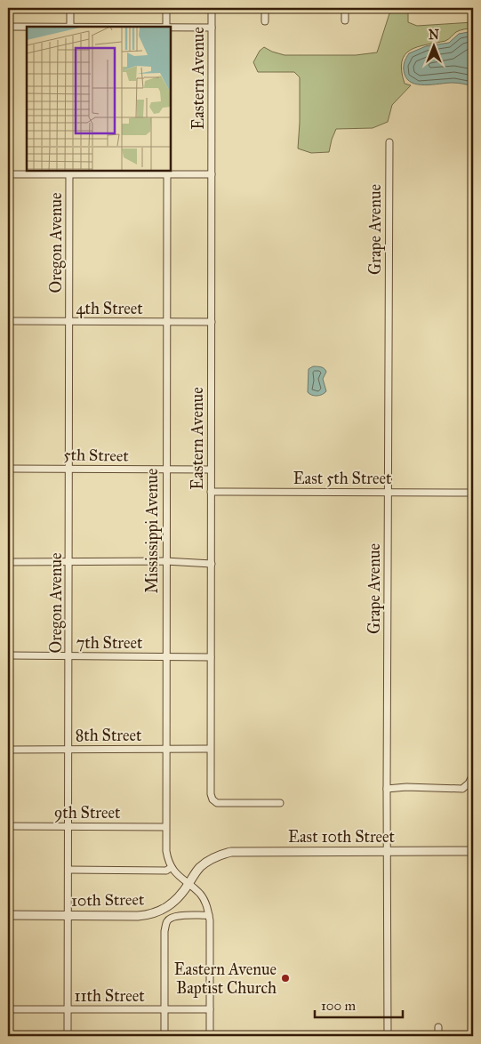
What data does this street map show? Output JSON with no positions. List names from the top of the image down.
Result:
{
  "streets": {
    "street": [
      "Eastern Avenue",
      "Grape Avenue",
      "Oregon Avenue",
      "4th Street",
      "5th Street",
      "East 5th Street",
      "Mississippi Avenue",
      "7th Street",
      "8th Street",
      "9th Street",
      "East 10th Street",
      "10th Street",
      "11th Street"
    ]
  },
  "crossings": [
    ["Eastern Avenue", "4th Street"],
    ["Eastern Avenue", "5th Street"],
    ["Eastern Avenue", "East 5th Street"],
    ["Eastern Avenue", "7th Street"],
    ["Eastern Avenue", "8th Street"],
    ["Grape Avenue", "East 5th Street"],
    ["Grape Avenue", "East 10th Street"],
    ["Oregon Avenue", "4th Street"],
    ["Oregon Avenue", "5th Street"],
    ["Oregon Avenue", "7th Street"],
    ["Oregon Avenue", "8th Street"],
    ["Oregon Avenue", "9th Street"],
    ["Oregon Avenue", "10th Street"],
    ["Oregon Avenue", "11th Street"],
    ["4th Street", "Mississippi Avenue"],
    ["5th Street", "Mississippi Avenue"],
    ["Mississippi Avenue", "7th Street"],
    ["Mississippi Avenue", "8th Street"],
    ["Mississippi Avenue", "9th Street"],
    ["Mississippi Avenue", "10th Street"],
    ["East 10th Street", "10th Street"]
  ],
  "places": ["Eastern Avenue Baptist Church"],
  "scale_bar": "100 m",
  "north": "top"
}
